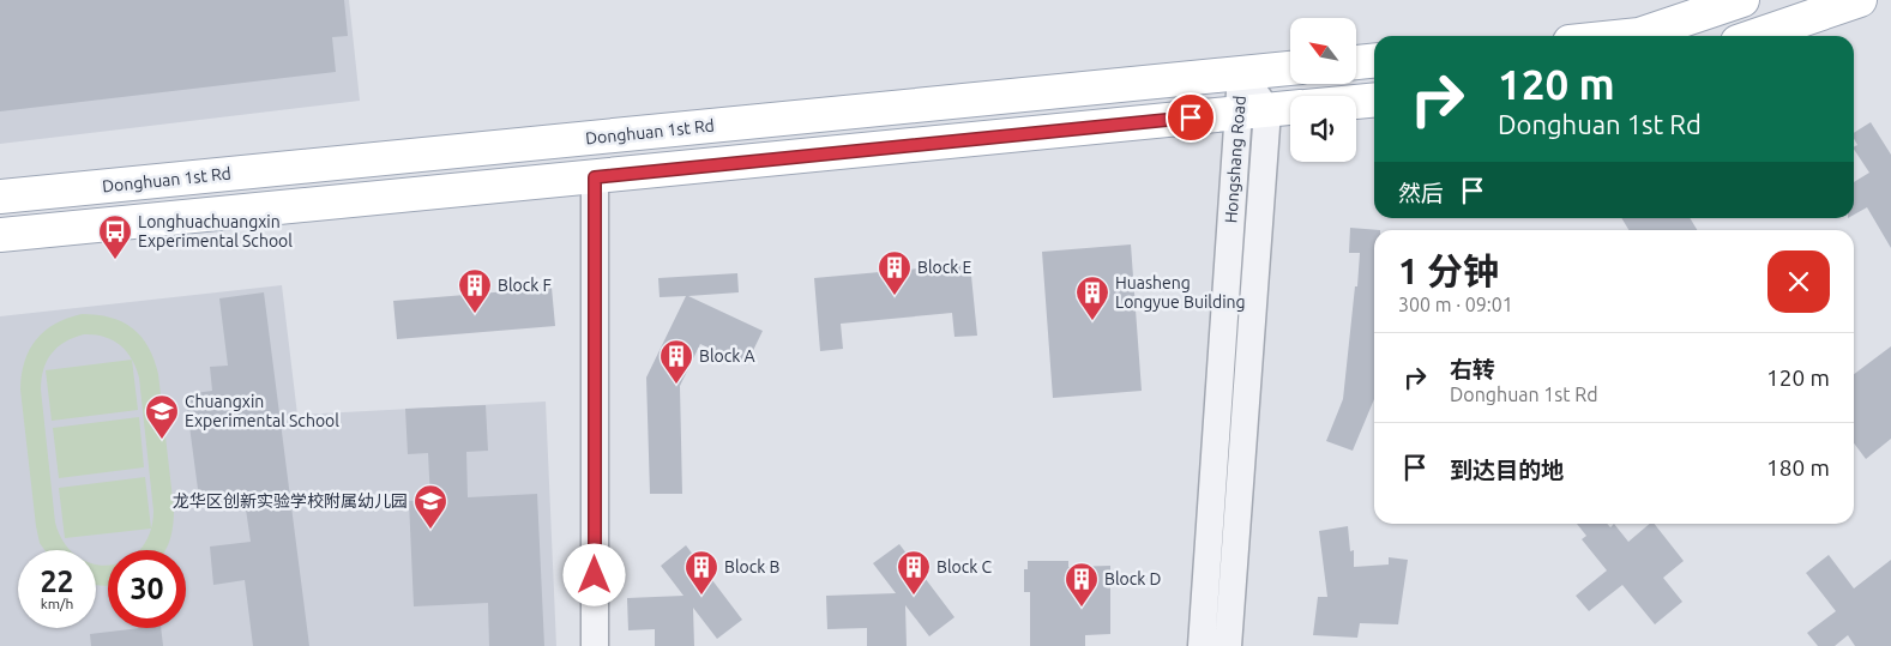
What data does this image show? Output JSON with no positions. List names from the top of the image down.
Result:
{
  "streets": {
    "main road": ["Donghuan 1st Rd"],
    "street": ["Hongshang Road"]
  },
  "crossings": [
    ["Donghuan 1st Rd", "Hongshang Road"]
  ],
  "places": {
    "bus stop": ["Longhuachuangxin Experimental School"],
    "building": [
      "Block E",
      "Block F",
      "Huasheng Longyue Building",
      "Block A",
      "Block B",
      "Block C",
      "Block D"
    ],
    "school or university": ["Chuangxin Experimental School", "龙华区创新实验学校附属幼儿园"]
  },
  "north": "top left",
  "page": {
    "turn": ["120 m", "Donghuan 1st Rd"],
    "then": "然后",
    "heading": ["1 分钟", "300 m · 09:01"],
    "list": [
      {
        "name": "右转",
        "note": "Donghuan 1st Rd",
        "value": "120 m"
      },
      {
        "name": "到达目的地",
        "value": "180 m"
      }
    ],
    "speed": "22 km/h",
    "limit": "30"
  }
}
